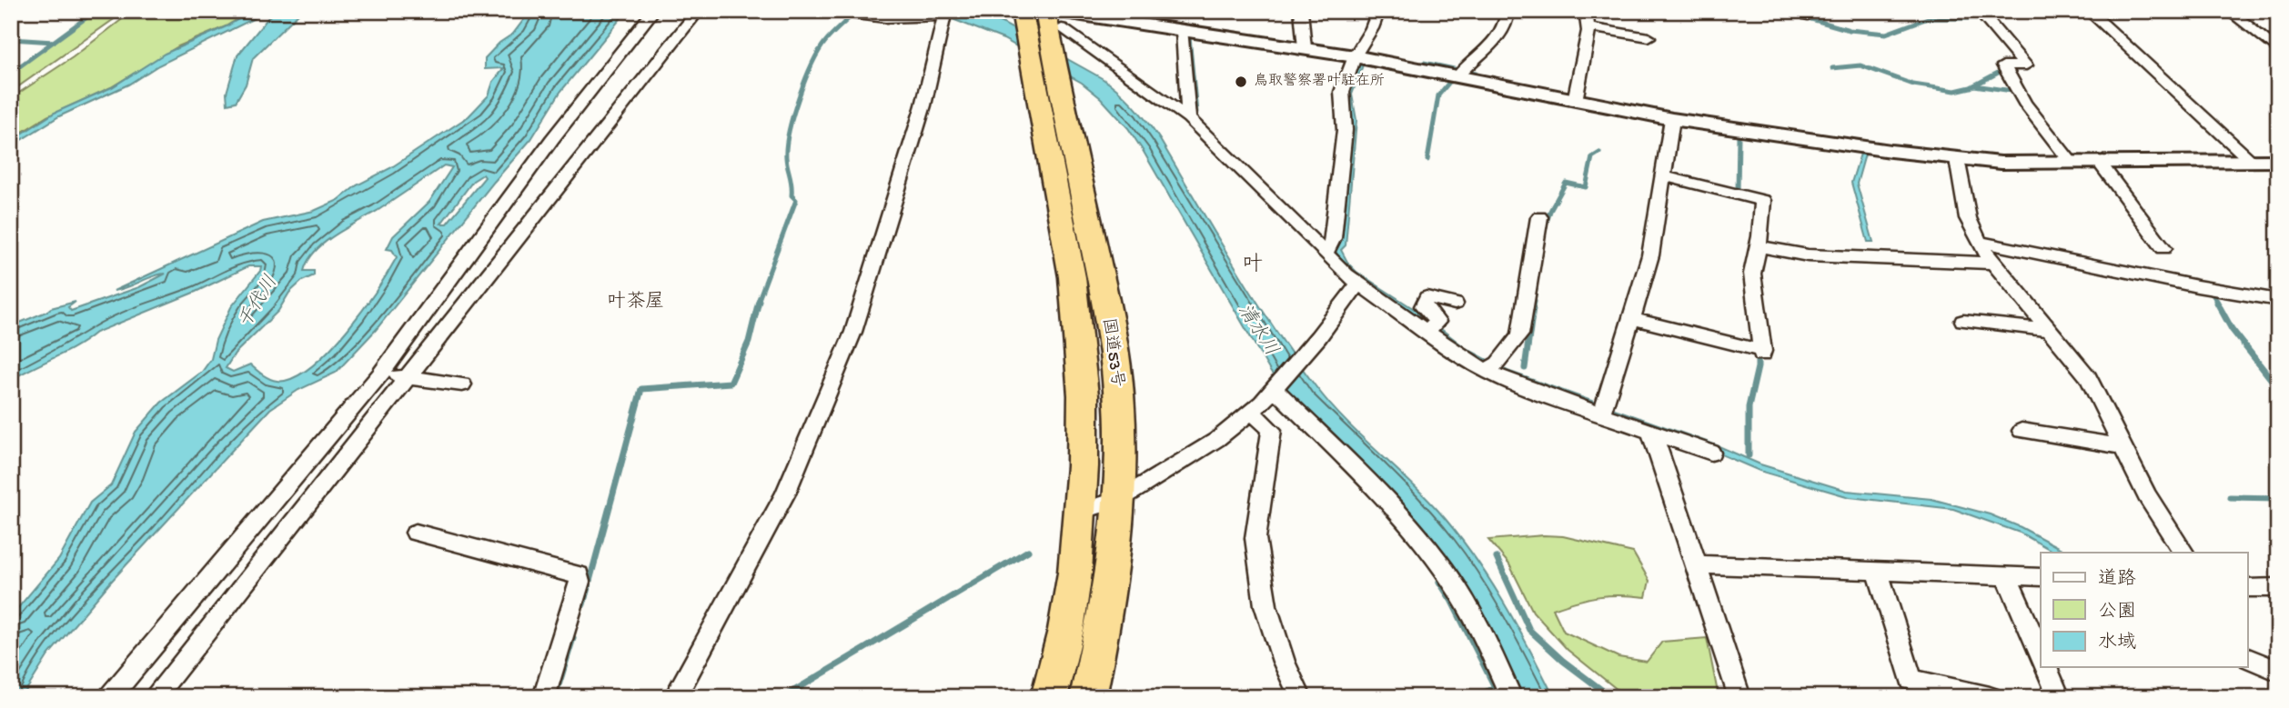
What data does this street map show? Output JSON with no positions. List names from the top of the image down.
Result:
{
  "streets": {
    "highway": ["国道53号"]
  },
  "districts": ["叶", "叶茶屋"],
  "water": ["千代川", "清水川"],
  "places": ["鳥取警察署叶駐在所"],
  "legend": ["道路", "公園", "水域"]
}
